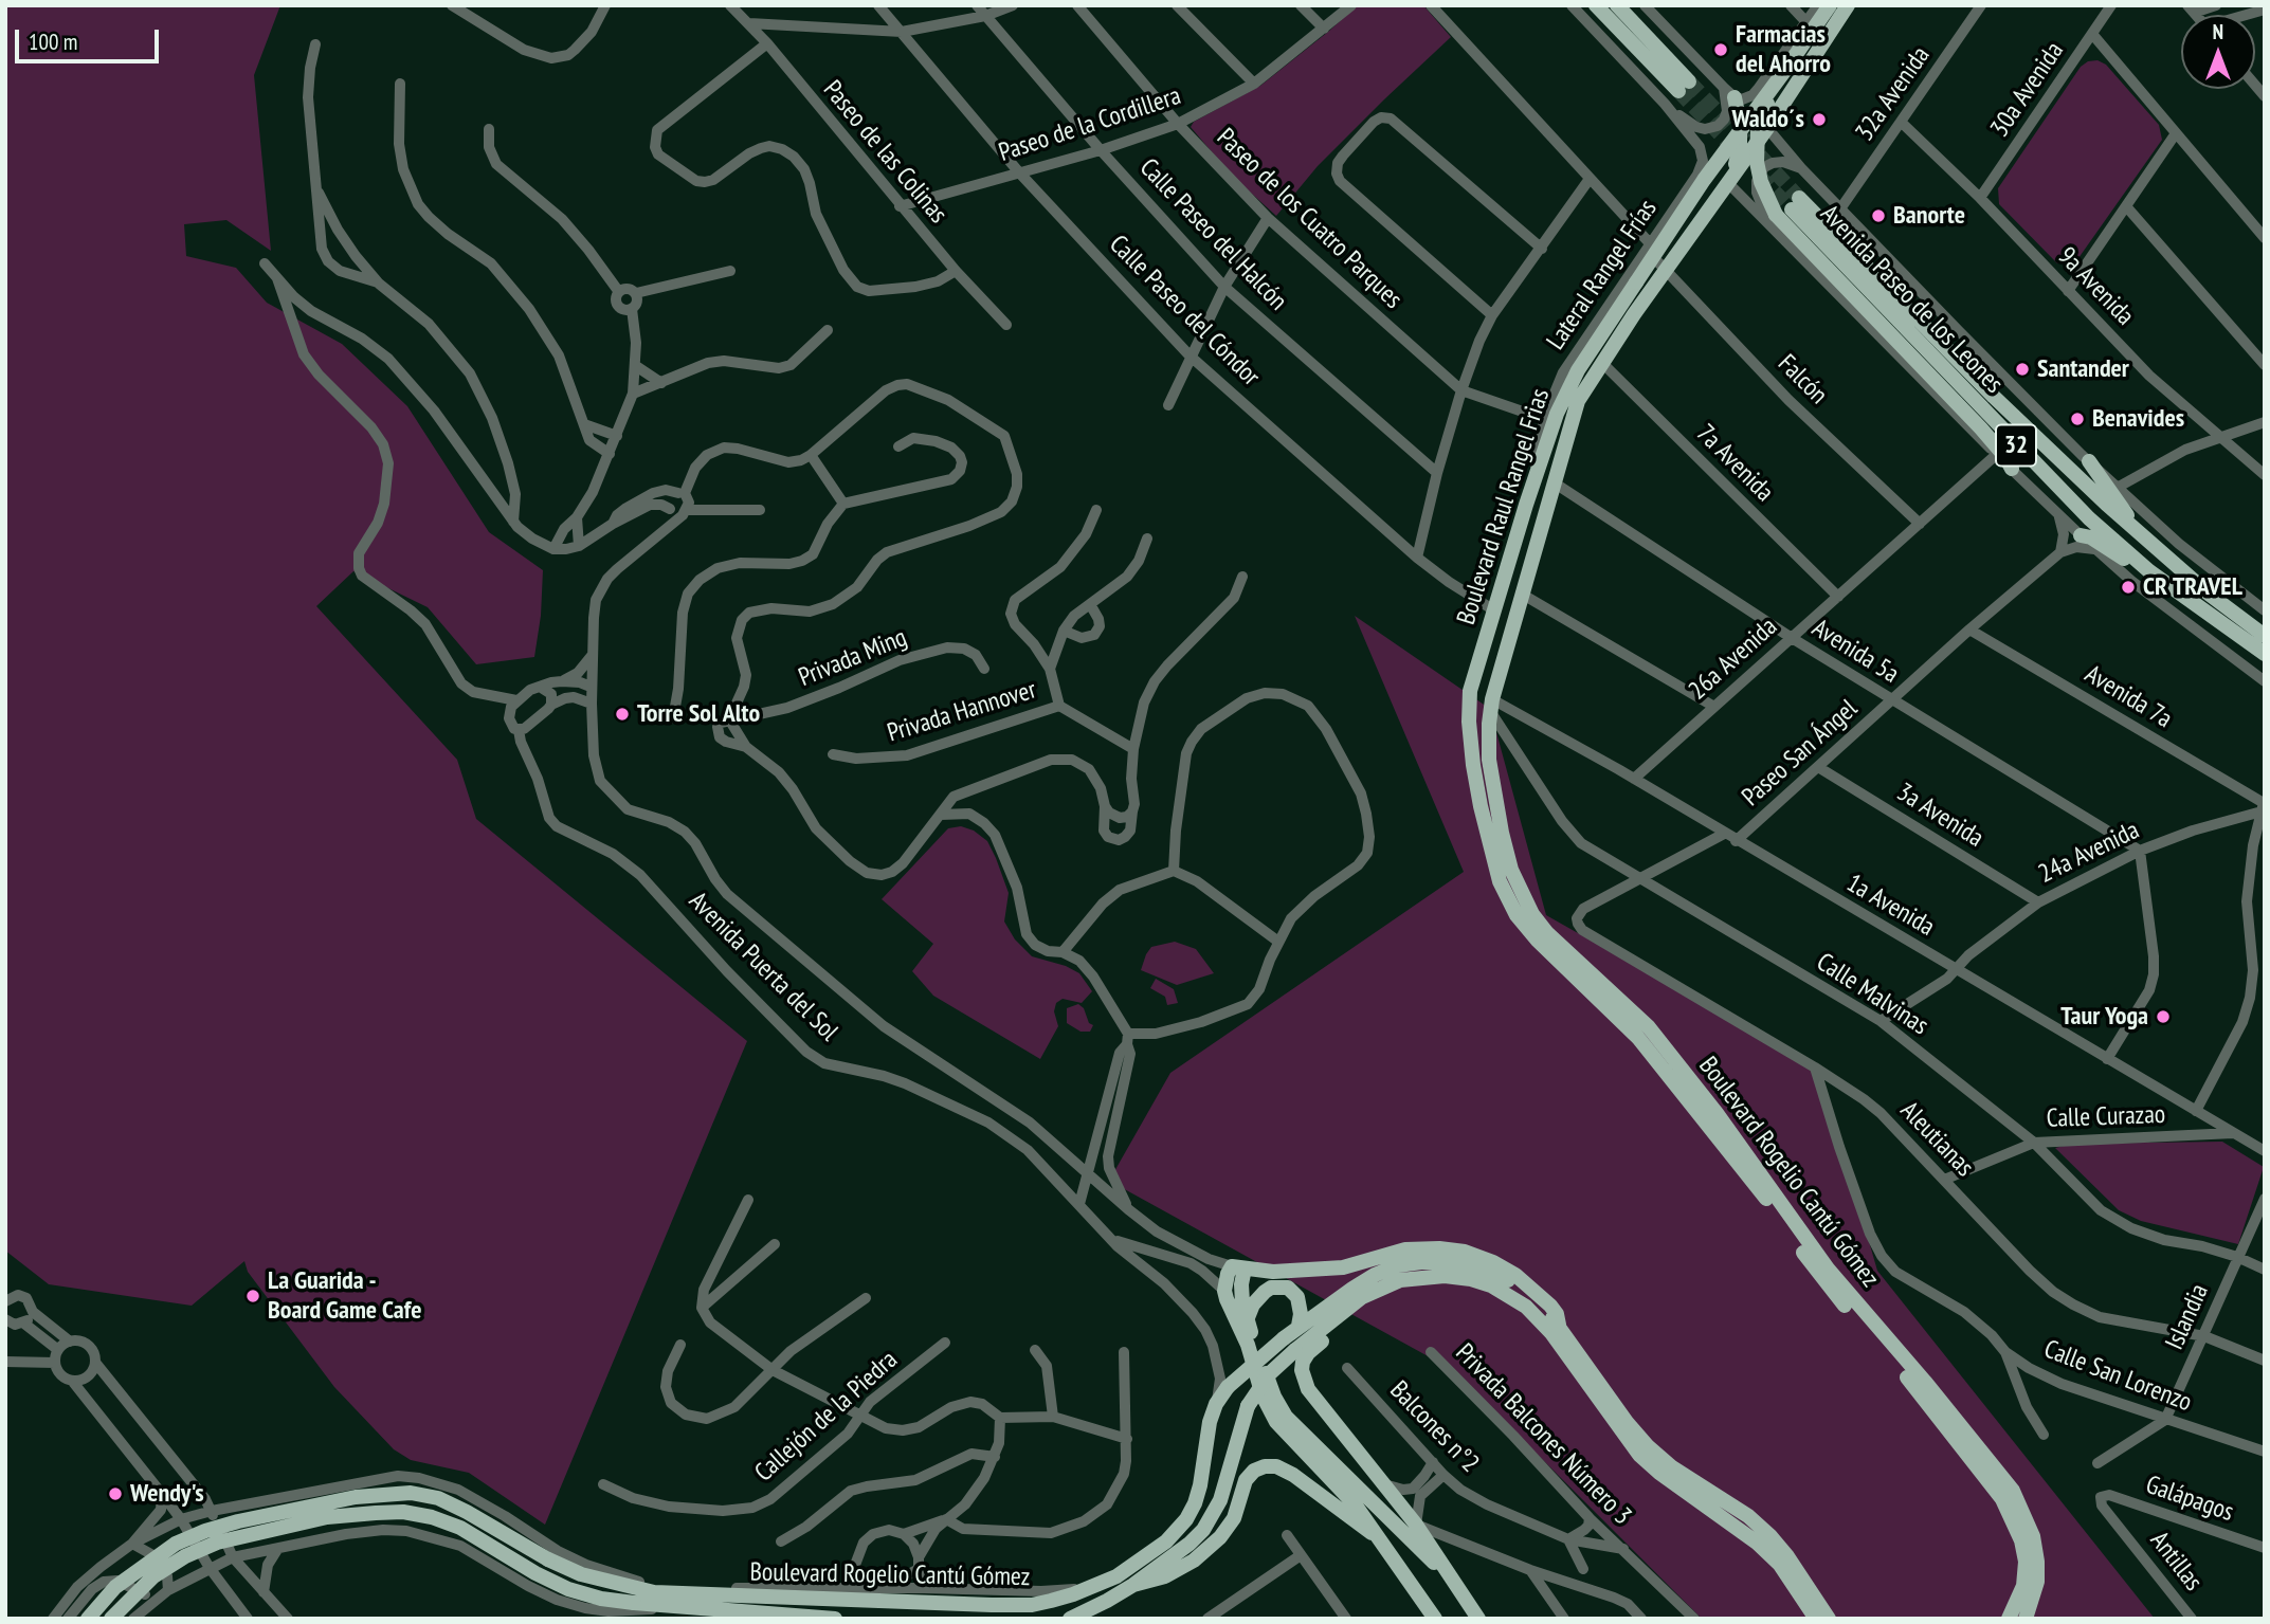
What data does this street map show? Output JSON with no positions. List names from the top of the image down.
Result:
{
  "streets": {
    "main road": [
      "Avenida Paseo de los Leones",
      "32",
      "Boulevard Raul Rangel Frias",
      "Boulevard Rogelio Cantú Gómez"
    ],
    "street": [
      "30a Avenida",
      "32a Avenida",
      "Paseo de la Cordillera",
      "Paseo de las Colinas",
      "Paseo de los Cuatro Parques",
      "Calle Paseo del Halcón",
      "Lateral Rangel Frías",
      "9a Avenida",
      "Calle Paseo del Cóndor",
      "Falcón",
      "7a Avenida",
      "Avenida 5a",
      "Privada Ming",
      "26a Avenida",
      "Avenida 7a",
      "Privada Hannover",
      "Paseo San Ángel",
      "3a Avenida",
      "24a Avenida",
      "1a Avenida",
      "Avenida Puerta del Sol",
      "Calle Malvinas",
      "Calle Curazao",
      "Aleutianas",
      "Islandia",
      "Calle San Lorenzo",
      "Callejón de la Piedra",
      "Balcones n°2",
      "Privada Balcones Número 3",
      "Galápagos",
      "Antillas"
    ]
  },
  "crossings": [
    ["30a Avenida", "9a Avenida"],
    ["32a Avenida", "9a Avenida"],
    ["Paseo de la Cordillera", "Paseo de las Colinas"],
    ["Paseo de la Cordillera", "Paseo de los Cuatro Parques"],
    ["Paseo de la Cordillera", "Calle Paseo del Halcón"],
    ["Paseo de la Cordillera", "Calle Paseo del Cóndor"],
    ["Paseo de los Cuatro Parques", "Lateral Rangel Frías"],
    ["Lateral Rangel Frías", "Boulevard Raul Rangel Frias"],
    ["Calle Paseo del Cóndor", "Boulevard Raul Rangel Frias"],
    ["Falcón", "26a Avenida"],
    ["Falcón", "Boulevard Rogelio Cantú Gómez"],
    ["7a Avenida", "26a Avenida"],
    ["7a Avenida", "Boulevard Rogelio Cantú Gómez"],
    ["Boulevard Raul Rangel Frias", "Boulevard Rogelio Cantú Gómez"],
    ["Avenida 5a", "26a Avenida"],
    ["Avenida 5a", "Paseo San Ángel"],
    ["Avenida 5a", "24a Avenida"],
    ["Avenida 5a", "Boulevard Rogelio Cantú Gómez"],
    ["26a Avenida", "1a Avenida"],
    ["Avenida 7a", "Paseo San Ángel"],
    ["Avenida 7a", "24a Avenida"],
    ["Paseo San Ángel", "3a Avenida"],
    ["Paseo San Ángel", "1a Avenida"],
    ["3a Avenida", "24a Avenida"],
    ["24a Avenida", "1a Avenida"],
    ["24a Avenida", "Calle Malvinas"],
    ["1a Avenida", "Calle Malvinas"],
    ["1a Avenida", "Calle Curazao"],
    ["1a Avenida", "Boulevard Rogelio Cantú Gómez"],
    ["Avenida Puerta del Sol", "Boulevard Rogelio Cantú Gómez"],
    ["Calle Malvinas", "Calle Curazao"],
    ["Calle Malvinas", "Aleutianas"],
    ["Calle Malvinas", "Boulevard Rogelio Cantú Gómez"],
    ["Calle Malvinas", "Islandia"],
    ["Calle Curazao", "Aleutianas"],
    ["Aleutianas", "Islandia"],
    ["Aleutianas", "Calle San Lorenzo"],
    ["Islandia", "Calle San Lorenzo"],
    ["Balcones n°2", "Privada Balcones Número 3"],
    ["Galápagos", "Antillas"]
  ],
  "places": [
    "Farmacias del Ahorro",
    "Waldo´s",
    "Banorte",
    "Santander",
    "Benavides",
    "CR TRAVEL",
    "Torre Sol Alto",
    "Taur Yoga",
    "La Guarida - Board Game Cafe",
    "Wendy's"
  ],
  "scale_bar": "100 m",
  "north": "top"
}
